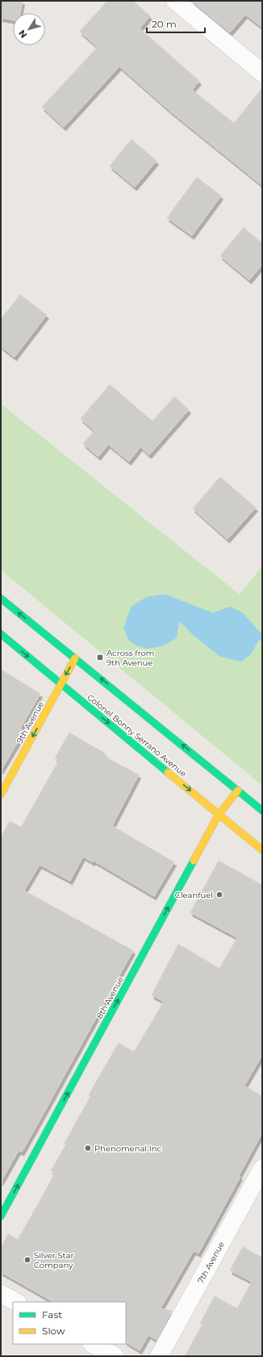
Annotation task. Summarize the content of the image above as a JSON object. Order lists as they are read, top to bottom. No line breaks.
{"streets":{"main road":["9th Avenue","Colonel Bonny Serrano Avenue","8th Avenue"],"street":["7th Avenue"]},"crossings":[["9th Avenue","Colonel Bonny Serrano Avenue"],["Colonel Bonny Serrano Avenue","8th Avenue"]],"one_way":["9th Avenue","8th Avenue"],"places":{"transit":["Across from 9th Avenue"],"other":["Cleanfuel","Phenomenal Inc","Silver Star Company"]},"legend":["Fast","Slow"],"scale_bar":"20 m","north":"bottom left"}
